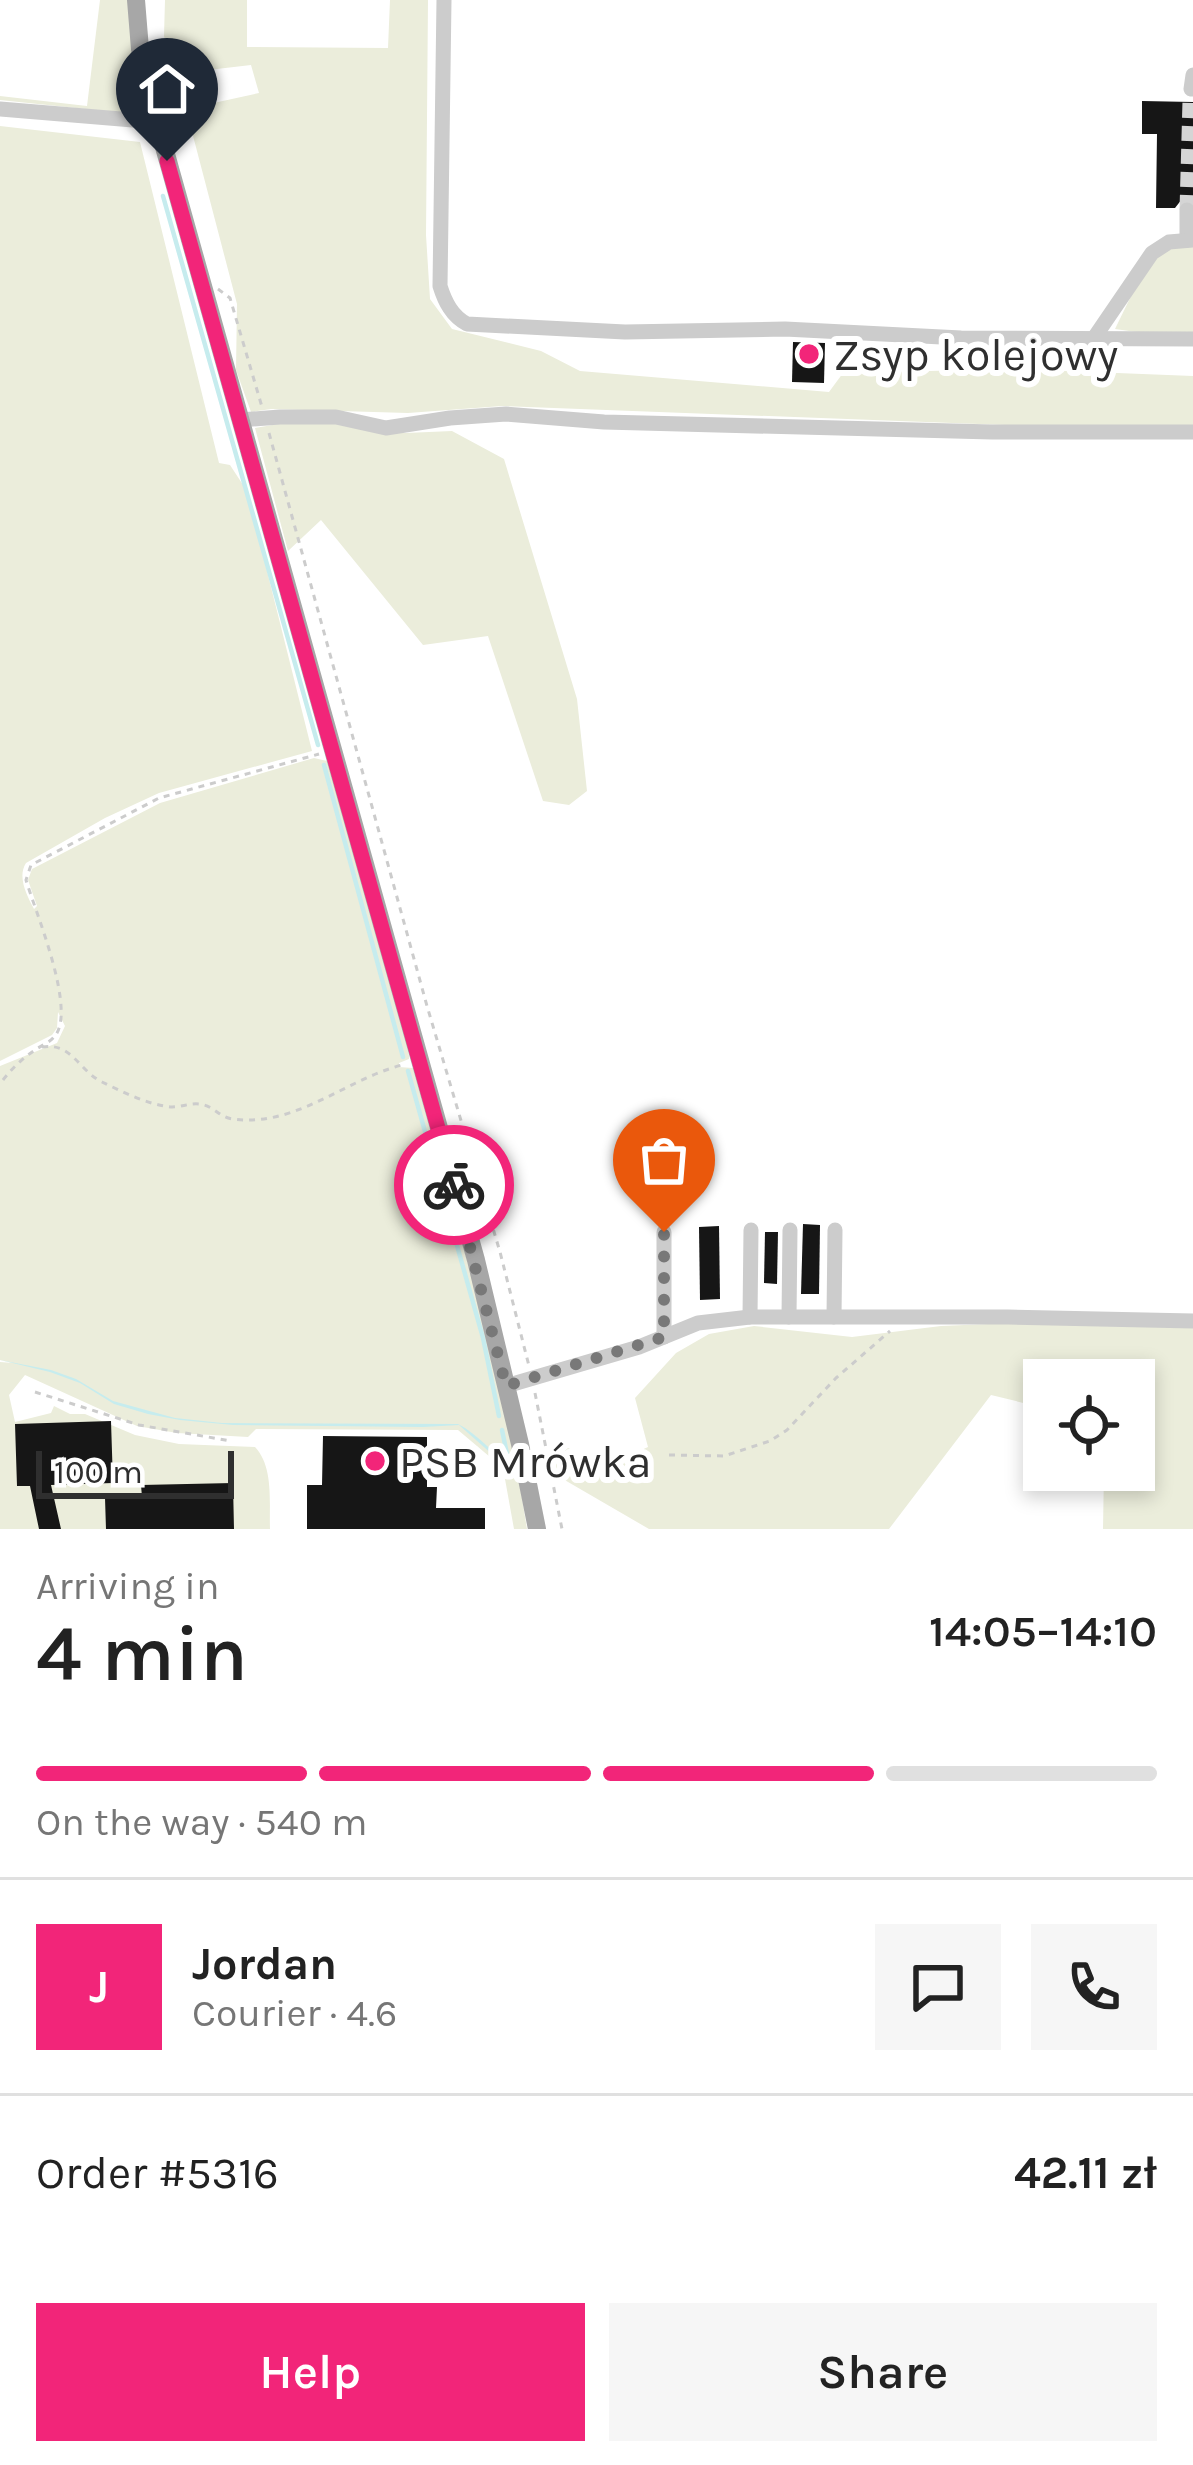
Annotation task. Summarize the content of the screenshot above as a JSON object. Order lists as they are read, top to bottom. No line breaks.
{"places":["Zsyp kolejowy","PSB Mrówka"],"scale_bar":"100 m","page":{"scale":"100 m","heading":["4 min","Arriving in","14:05–14:10"],"panel":["Jordan","Courier · 4.6","Order #5316","42.11 zł"],"bar":"On the way · 540 m","round":"J","buttons":["Help","Share"]}}
